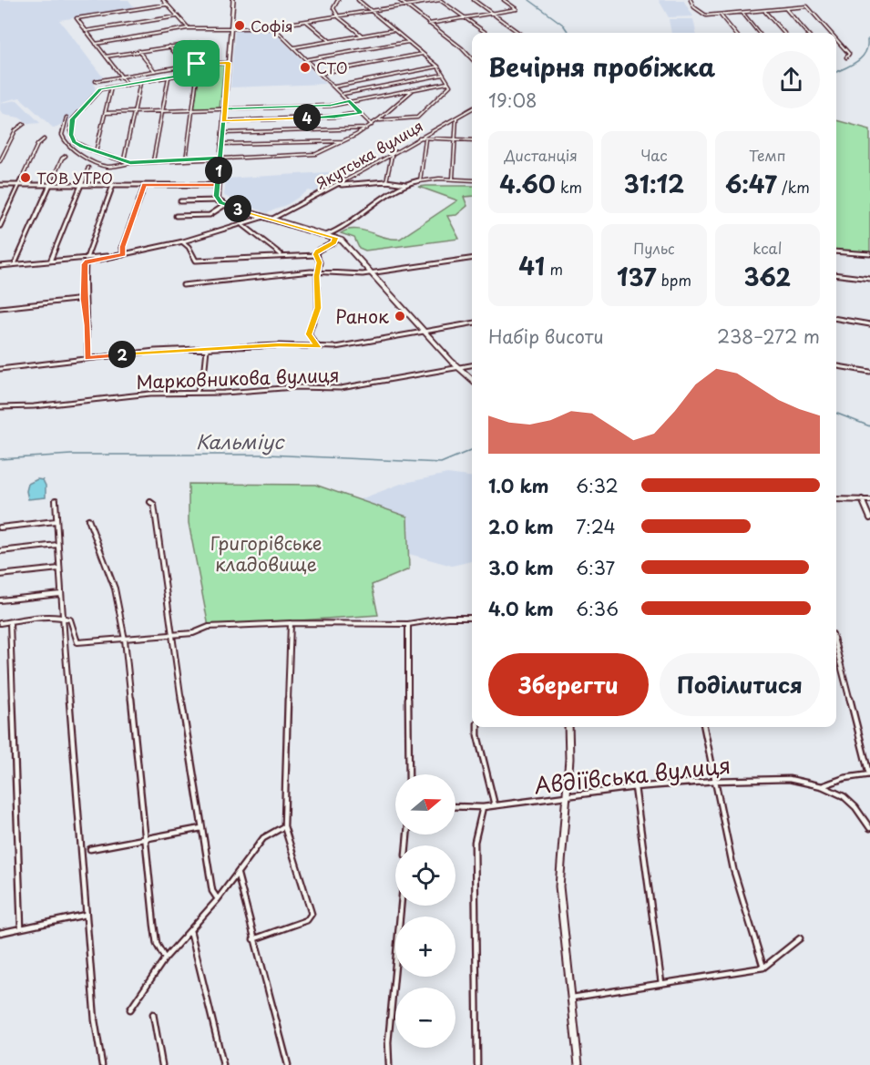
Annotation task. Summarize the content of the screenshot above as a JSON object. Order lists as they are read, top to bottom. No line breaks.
{"streets":{"street":["Якутська вулиця","Марковникова вулиця","Авдіївська вулиця"]},"water":["Кальміус"],"parks":["Григорівське кладовище"],"places":["Софія","СТО","ТОВ УТРО","Ранок"],"north":"right","page":{"heading":["Вечірня пробіжка","19:08"],"pins":["4","1","3","2"],"stats":[["Дистанція","4.60 km"],["Час","31:12"],["Темп","6:47 /km"],["41 m"],["Пульс","137 bpm"],["kcal","362"]],"chart":["Набір висоти","238–272 m"],"list":[{"name":"1.0 km","note":"6:32"},{"name":"2.0 km","note":"7:24"},{"name":"3.0 km","note":"6:37"},{"name":"4.0 km","note":"6:36"}],"buttons":["Зберегти","Поділитися"],"map_buttons":["+","−"]}}
